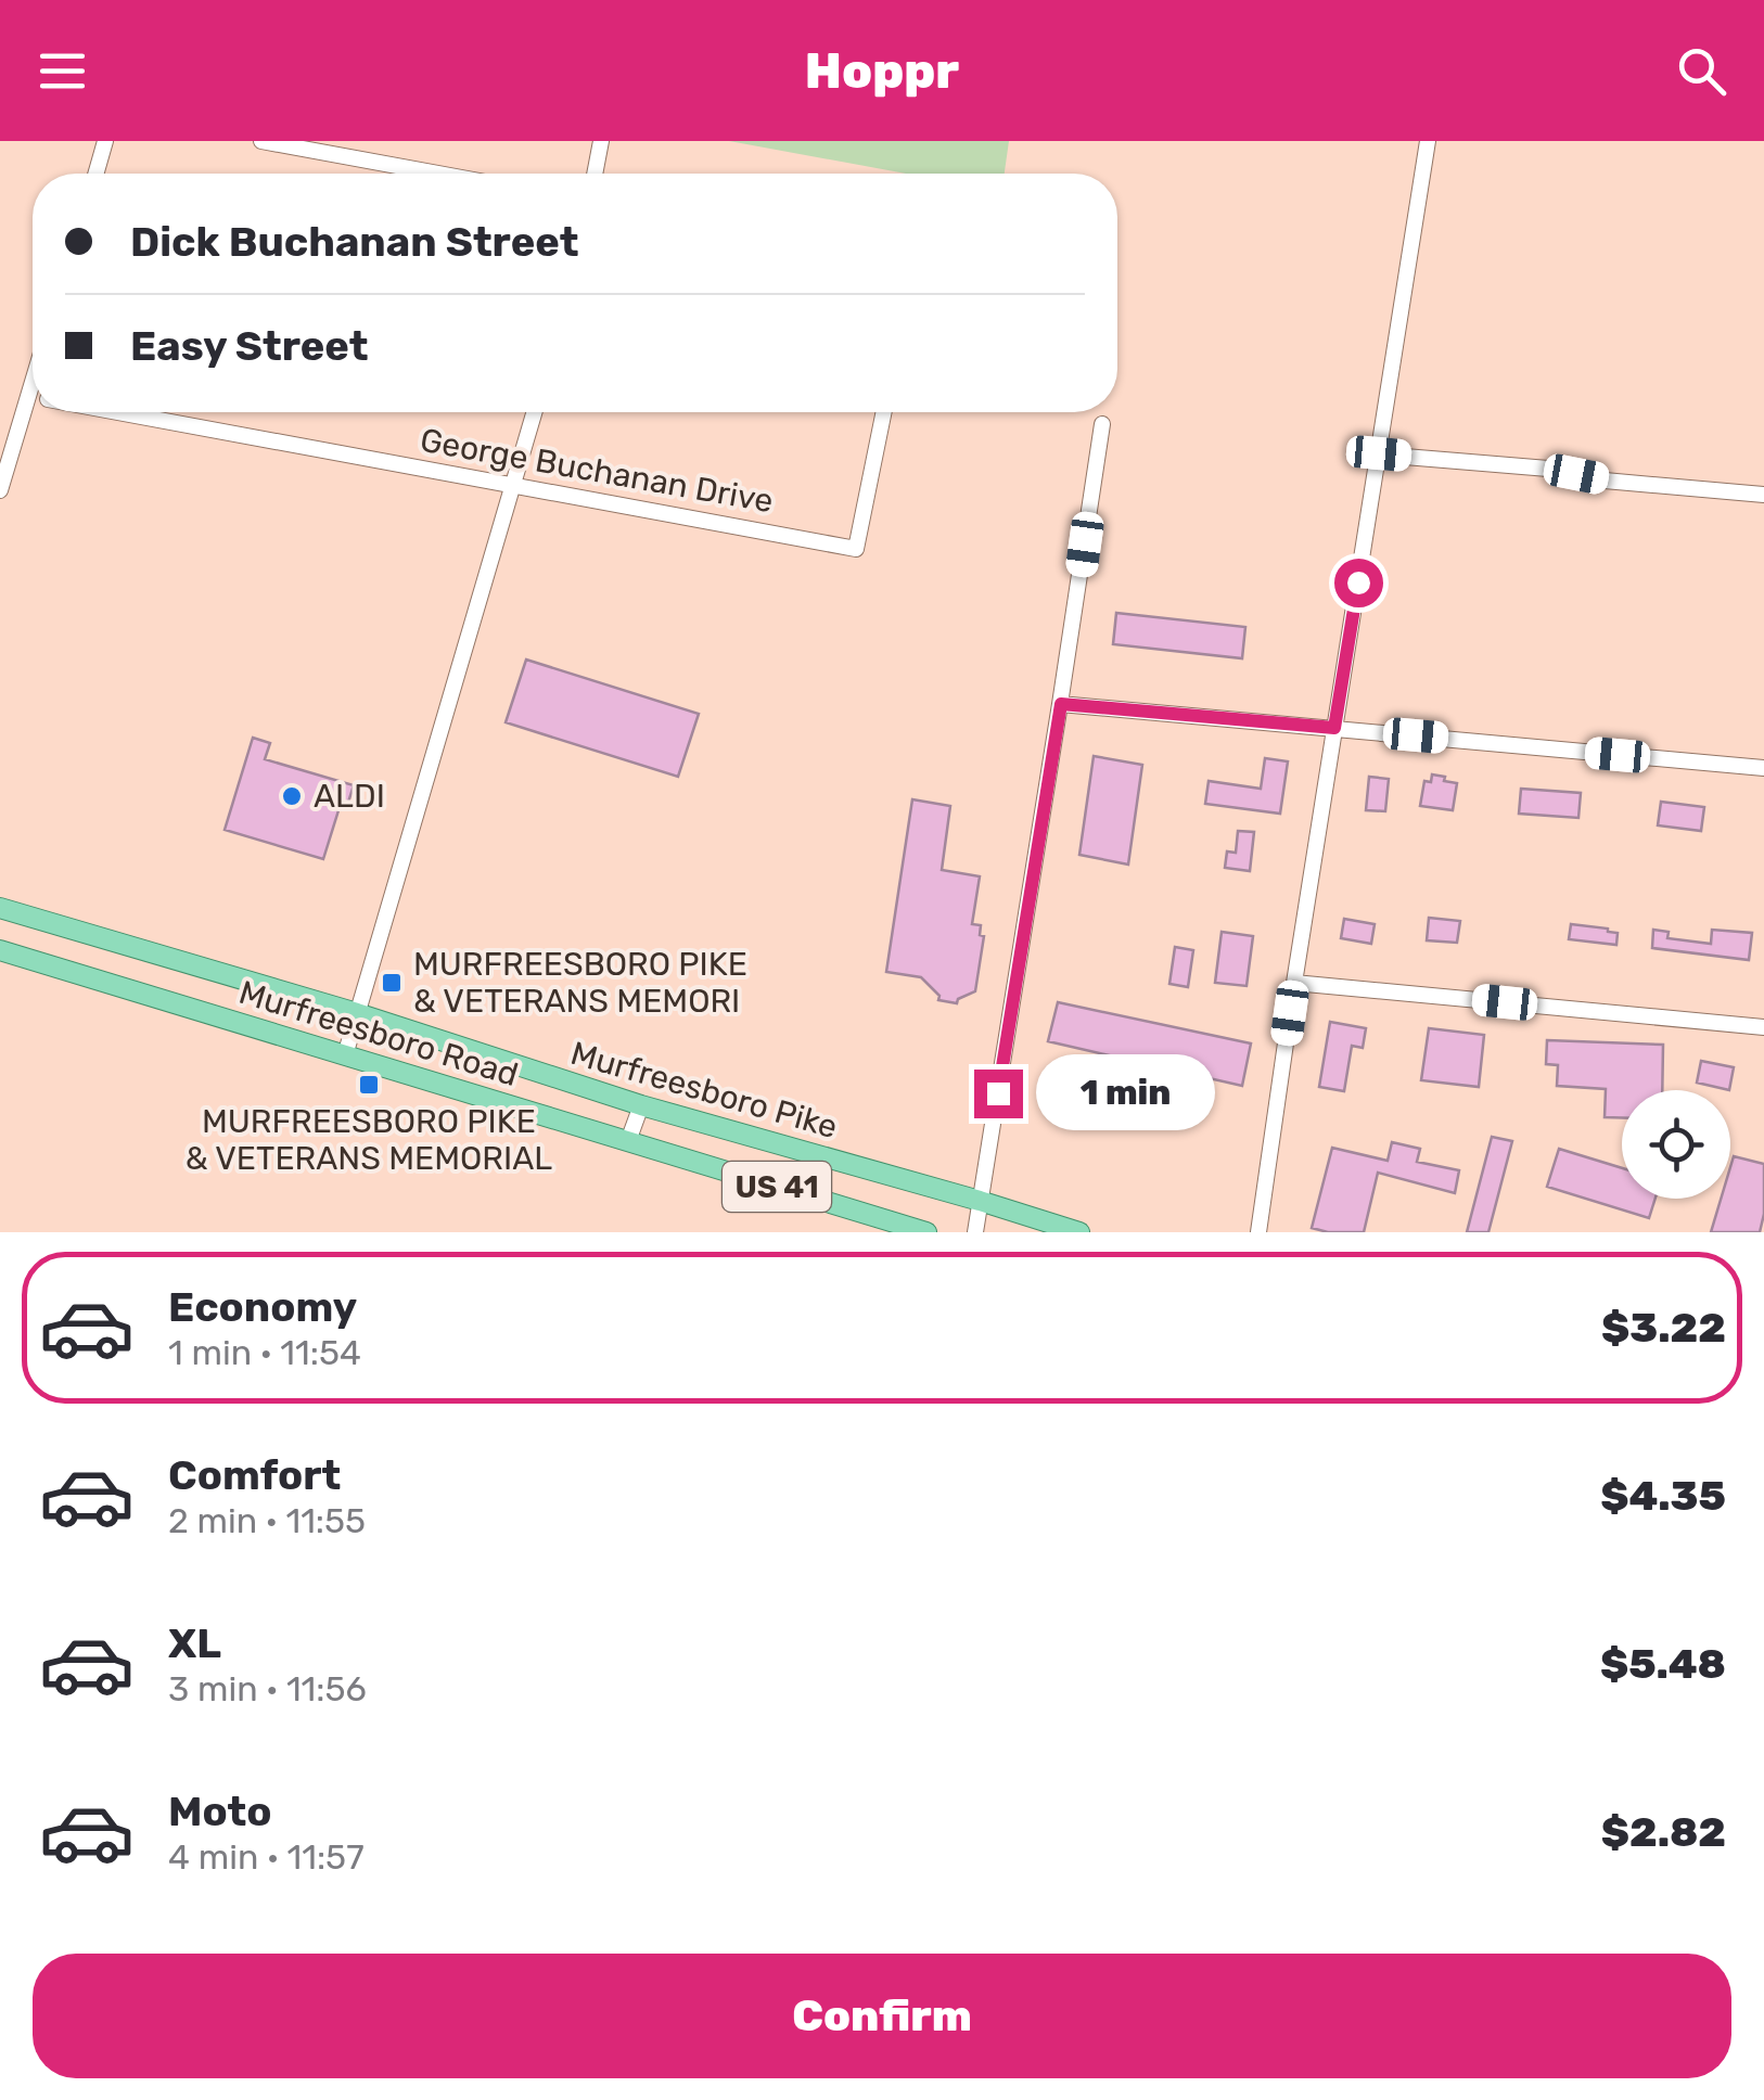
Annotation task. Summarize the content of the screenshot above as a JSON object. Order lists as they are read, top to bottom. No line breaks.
{"streets":{"main road":["Murfreesboro Road","Murfreesboro Pike","US 41"],"street":["George Buchanan Drive"]},"places":{"other":["ALDI"],"transit":["MURFREESBORO PIKE & VETERANS MEMORI","MURFREESBORO PIKE & VETERANS MEMORIAL"]},"page":{"header":"Hoppr","banner":["Dick Buchanan Street","Easy Street"],"bubble":"1 min","list":[{"name":"Economy","note":"1 min · 11:54","value":"$3.22"},{"name":"Comfort","note":"2 min · 11:55","value":"$4.35"},{"name":"XL","note":"3 min · 11:56","value":"$5.48"},{"name":"Moto","note":"4 min · 11:57","value":"$2.82"}],"buttons":"Confirm"}}
